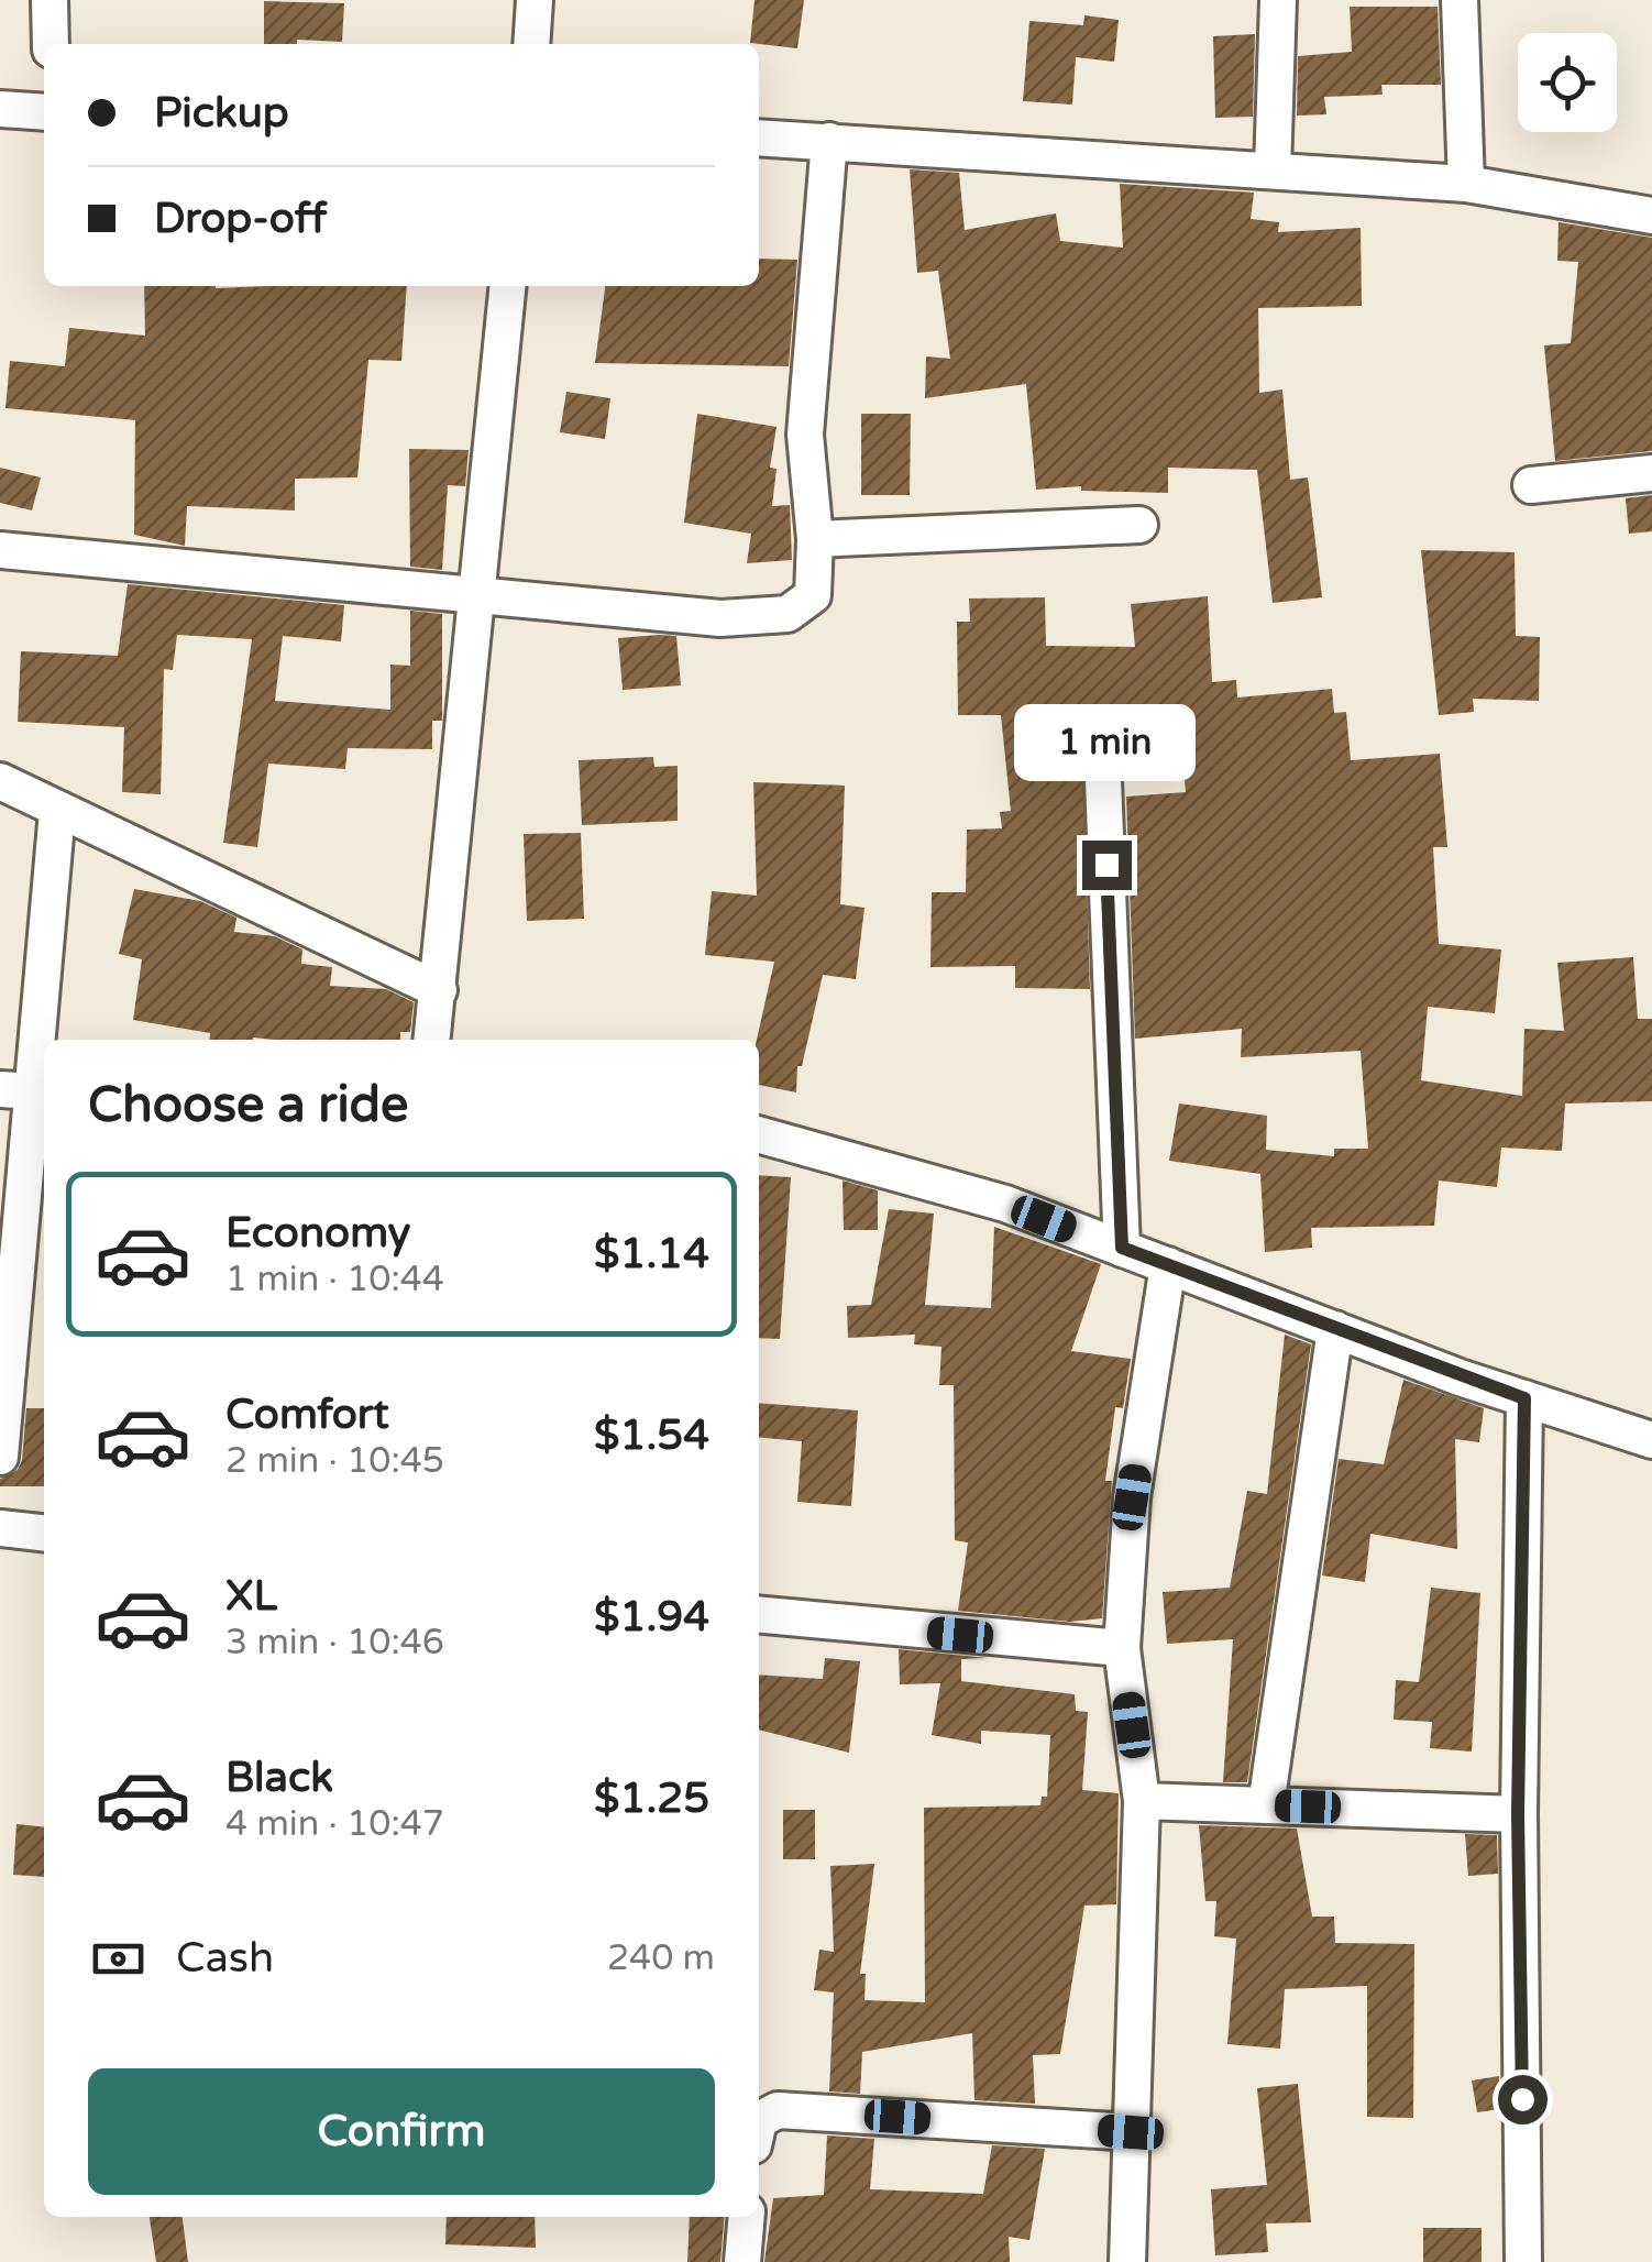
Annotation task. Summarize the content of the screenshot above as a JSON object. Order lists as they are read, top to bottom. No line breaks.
{"page":{"banner":["Pickup","Drop-off"],"bubble":"1 min","heading":"Choose a ride","list":[{"name":"Economy","note":"1 min · 10:44","value":"$1.14"},{"name":"Comfort","note":"2 min · 10:45","value":"$1.54"},{"name":"XL","note":"3 min · 10:46","value":"$1.94"},{"name":"Black","note":"4 min · 10:47","value":"$1.25"}],"pay":["Cash","240 m"],"buttons":"Confirm"}}
